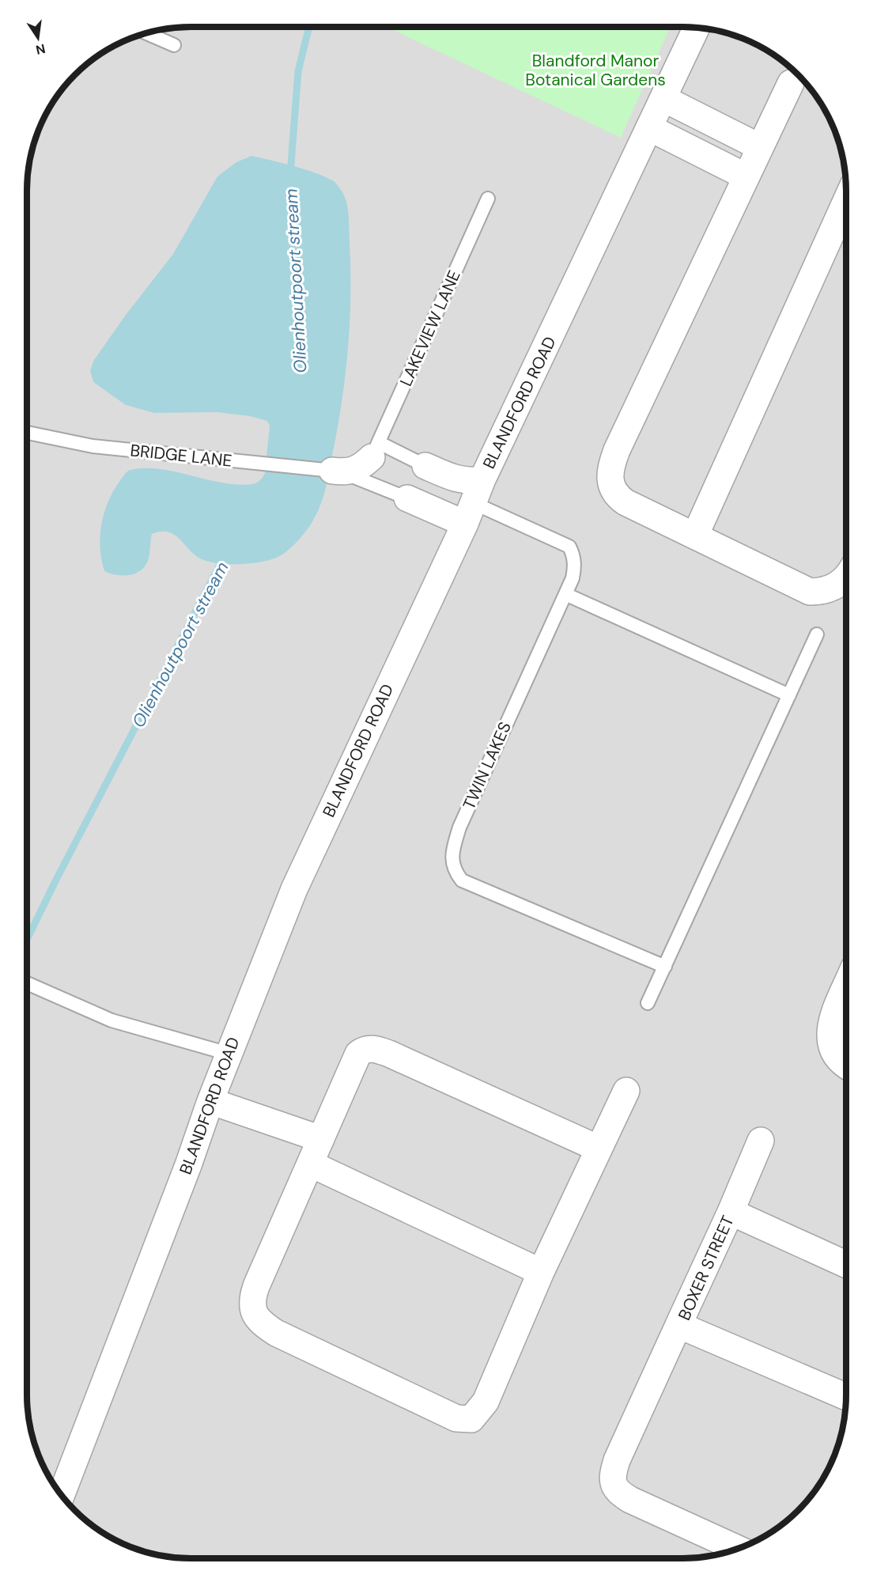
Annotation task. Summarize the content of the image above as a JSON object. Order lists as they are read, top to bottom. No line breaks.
{"streets":{"street":["BLANDFORD ROAD","BRIDGE LANE","BOXER STREET"],"lane":["LAKEVIEW LANE","TWIN LAKES"]},"crossings":[["LAKEVIEW LANE","BRIDGE LANE"],["BLANDFORD ROAD","BRIDGE LANE"],["BLANDFORD ROAD","TWIN LAKES"],["BRIDGE LANE","TWIN LAKES"]],"water":["Olienhoutpoort stream"],"parks":["Blandford Manor Botanical Gardens"],"north":"bottom"}
